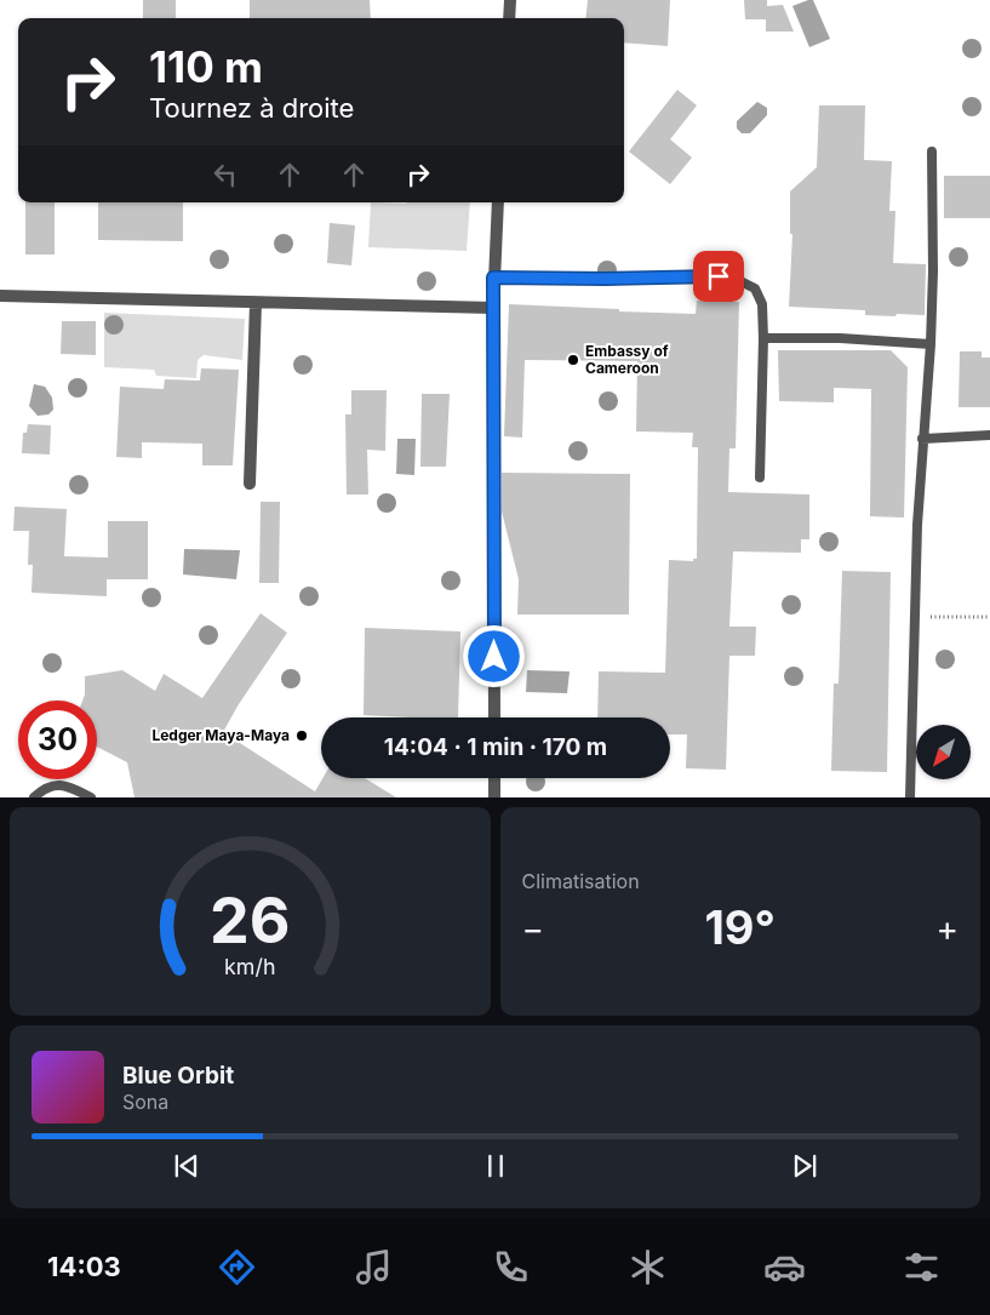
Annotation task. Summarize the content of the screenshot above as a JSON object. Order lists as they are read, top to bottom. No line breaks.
{"places":["Embassy of Cameroon","Ledger Maya-Maya"],"north":"bottom left","page":{"turn":["110 m","Tournez à droite"],"limit":"30","trip":"14:04 · 1 min · 170 m","tile":"Climatisation","heat":["−","19°","+"],"song":["Blue Orbit","Sona"],"tabs":"14:03","gauge":["26","km/h"]}}
